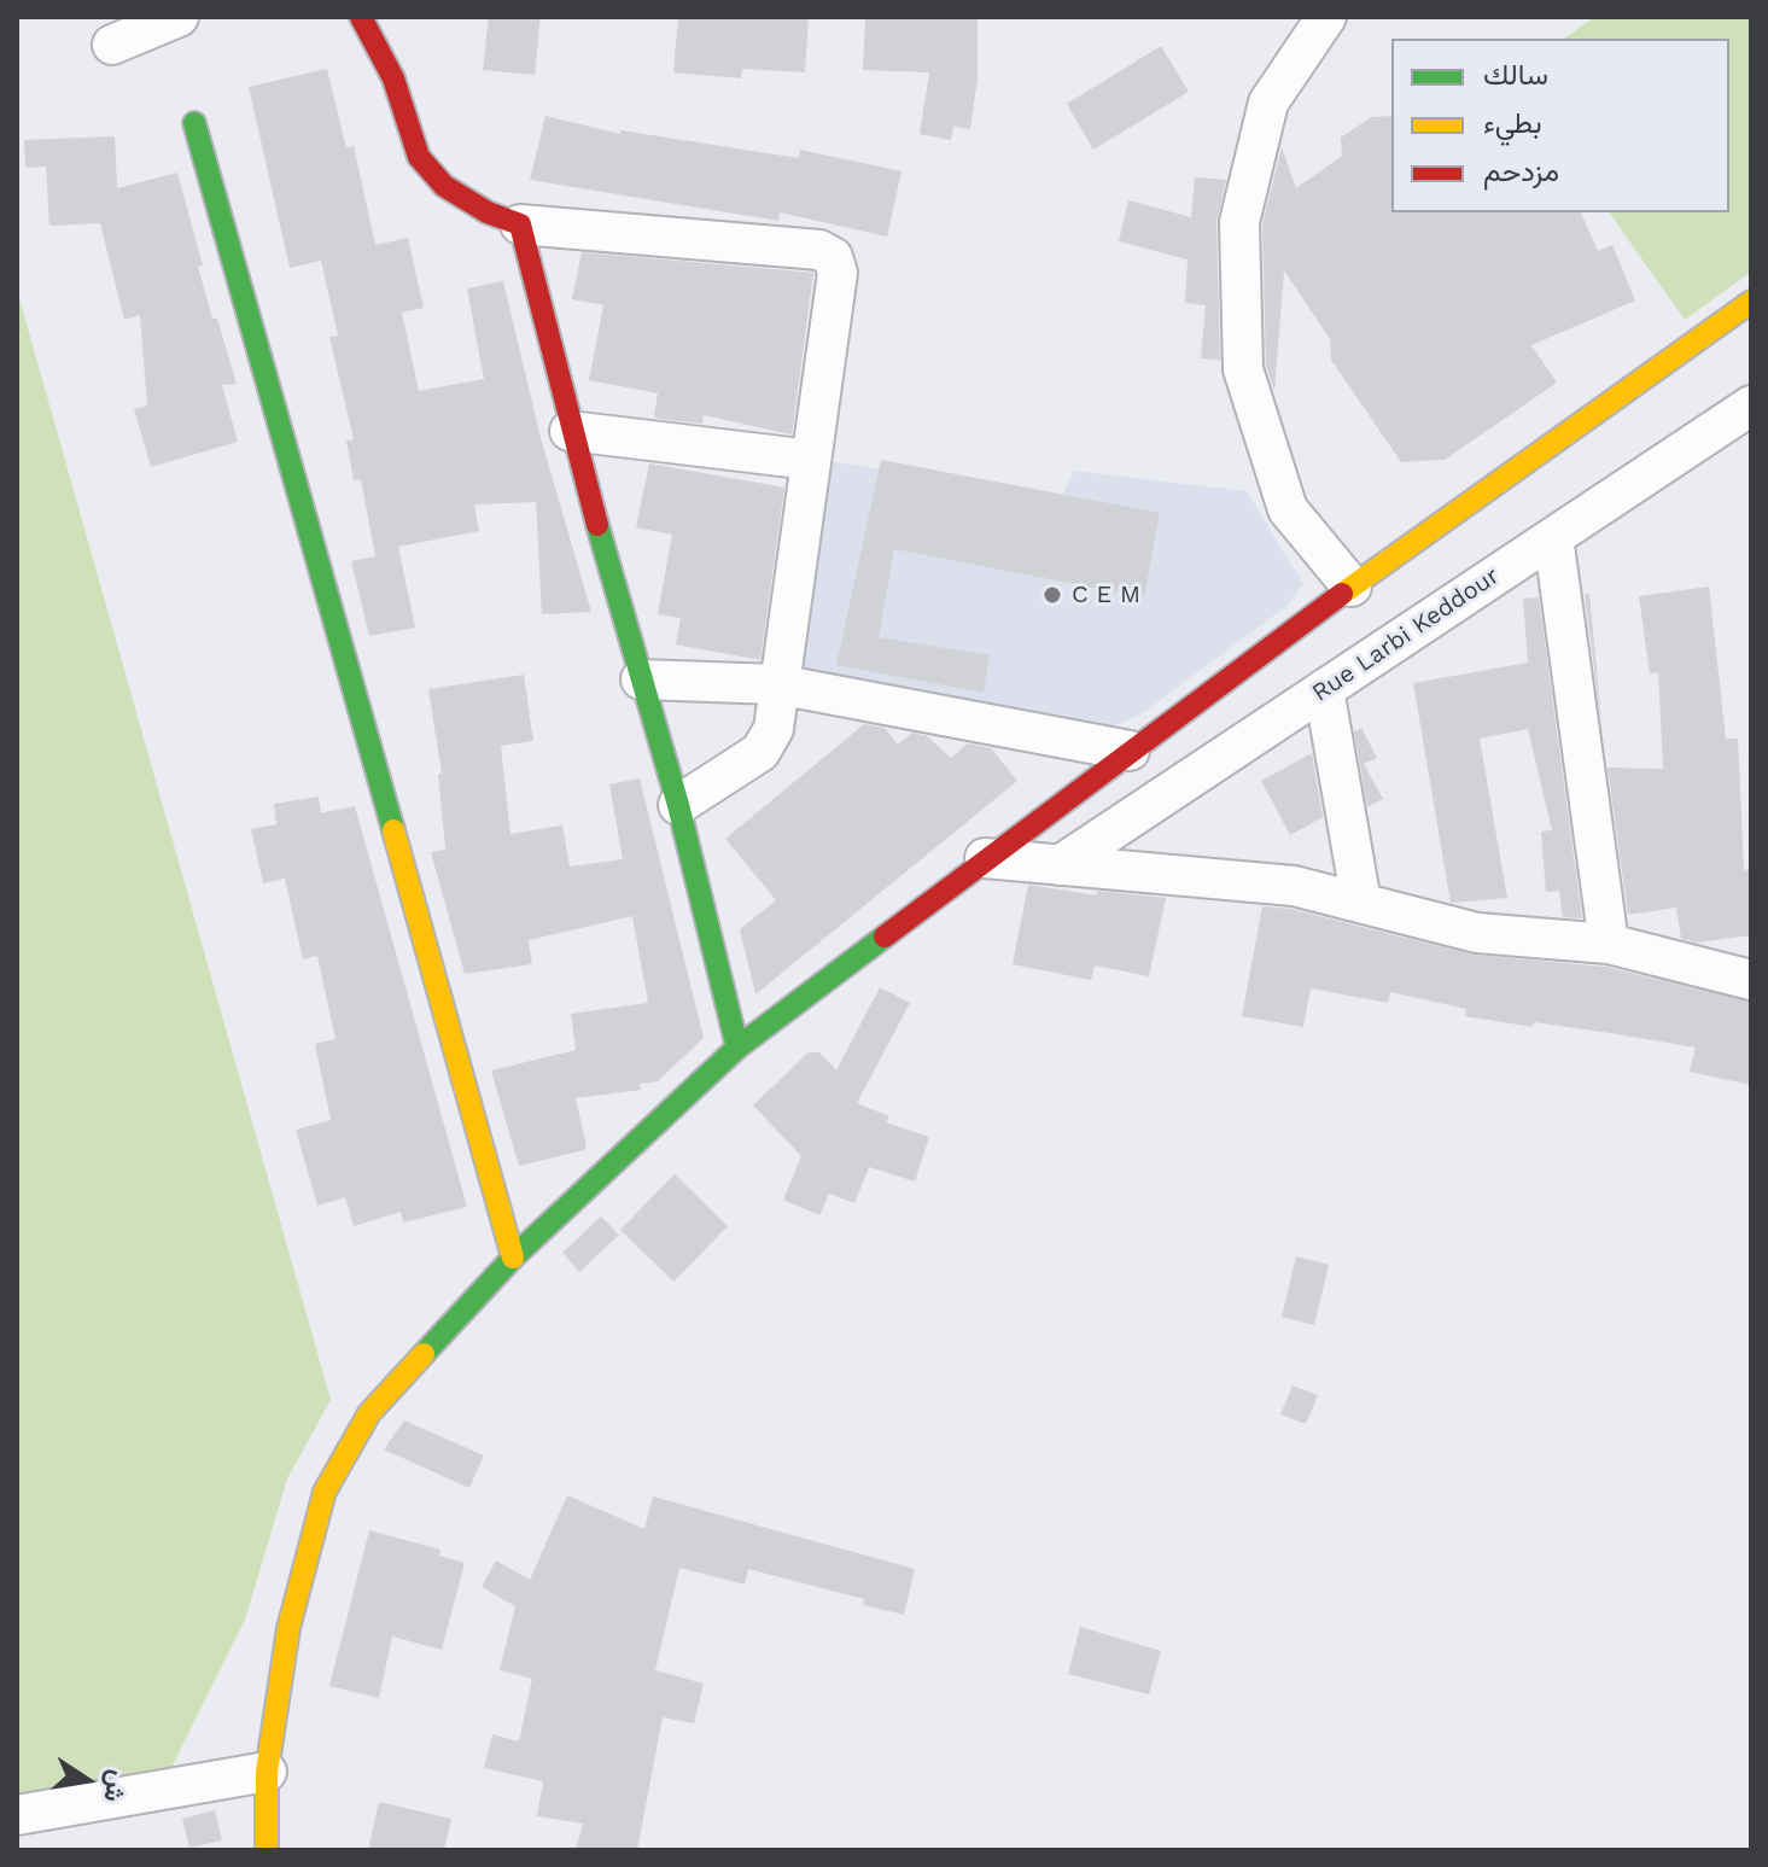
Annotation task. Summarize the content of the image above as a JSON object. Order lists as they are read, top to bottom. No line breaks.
{"streets":{"street":["Rue Larbi Keddour"]},"places":["C E M"],"legend":["سالك","بطيء","مزدحم"],"north":"right"}
